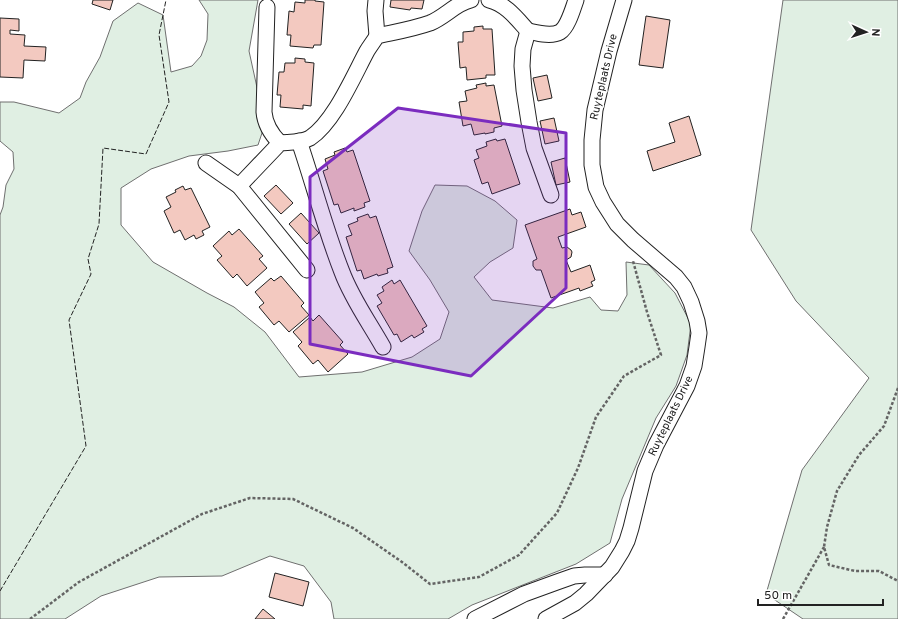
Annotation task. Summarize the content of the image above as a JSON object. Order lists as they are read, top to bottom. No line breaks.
{"streets":{"street":["Ruyteplaats Drive"]},"scale_bar":"50 m","north":"right"}
